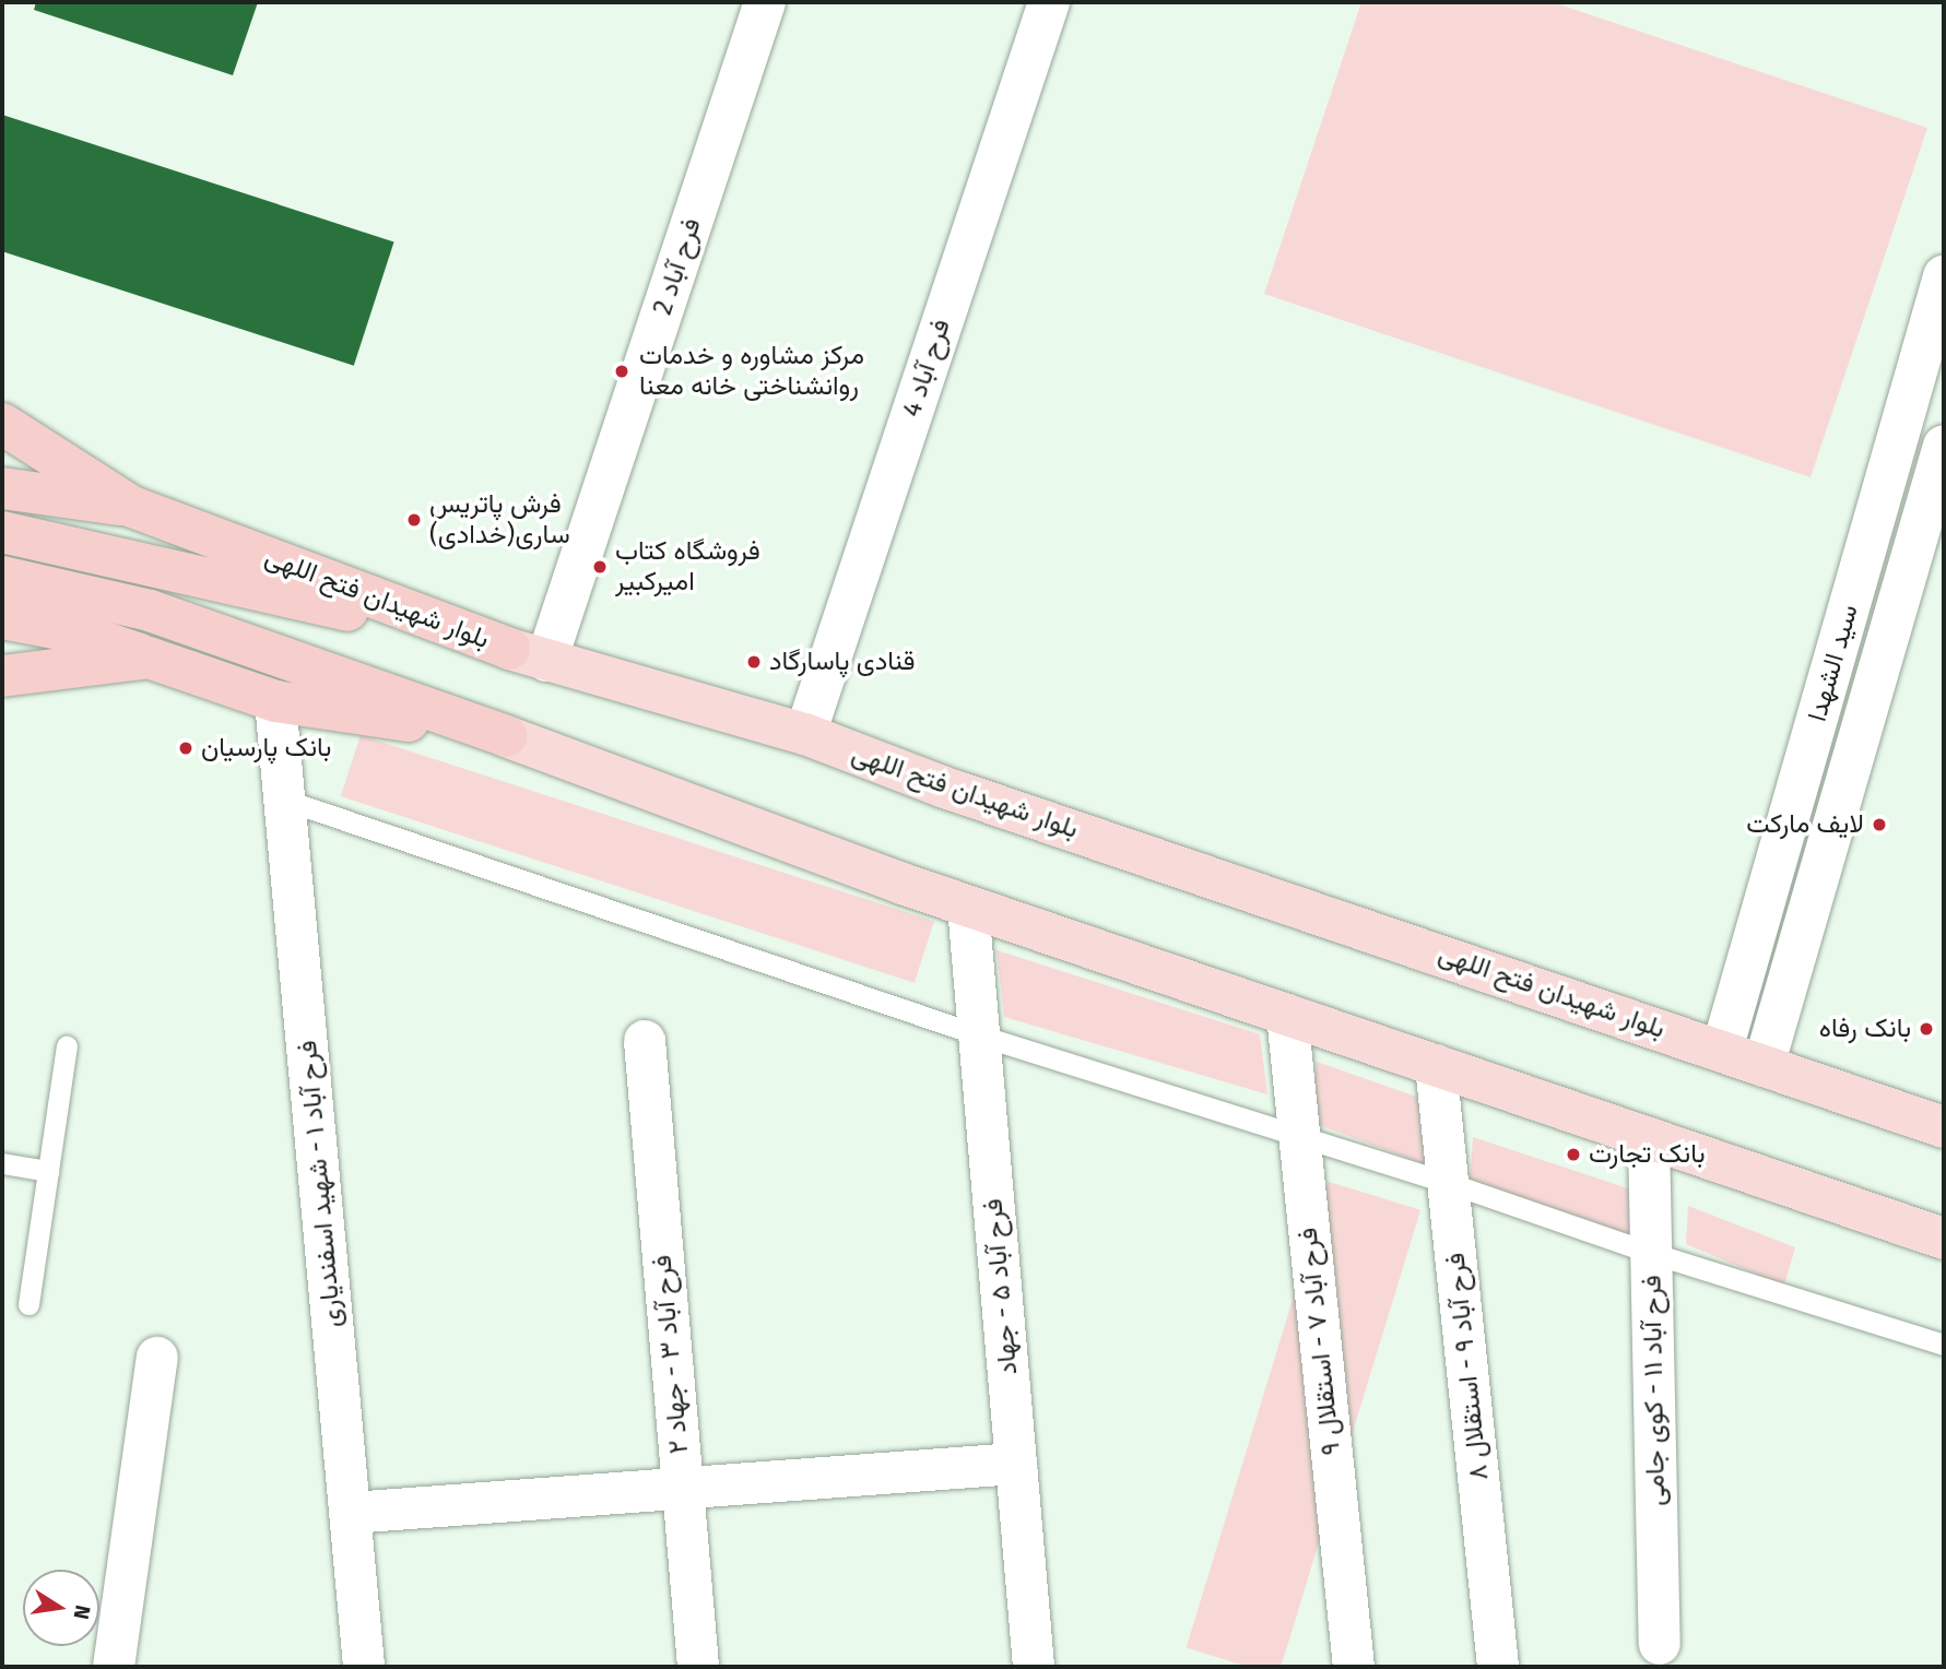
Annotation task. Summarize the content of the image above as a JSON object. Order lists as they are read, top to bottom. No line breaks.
{"streets":{"highway":["بلوار شهیدان فتح اللهی"],"street":["فرح آباد 2","فرح آباد 4","سید الشهدا","فرح آباد ۱ - شهید اسفندیاری","فرح آباد ۵ - جهاد","فرح آباد ۷ - استقلال ۹","فرح آباد ۳ - جهاد ۲","فرح آباد ۹ - استقلال ۸","فرح آباد ۱۱ - کوی جامی"]},"crossings":[["فرح آباد 2","بلوار شهیدان فتح اللهی"],["فرح آباد 4","بلوار شهیدان فتح اللهی"],["بلوار شهیدان فتح اللهی","سید الشهدا"]],"places":["مرکز مشاوره و خدمات روانشناختی خانه معنا","فرش پاتریس (خدادی)ساری","فروشگاه کتاب امیرکبیر","قنادی پاسارگاد","بانک پارسیان","لایف مارکت","بانک رفاه","بانک تجارت"],"north":"right"}
